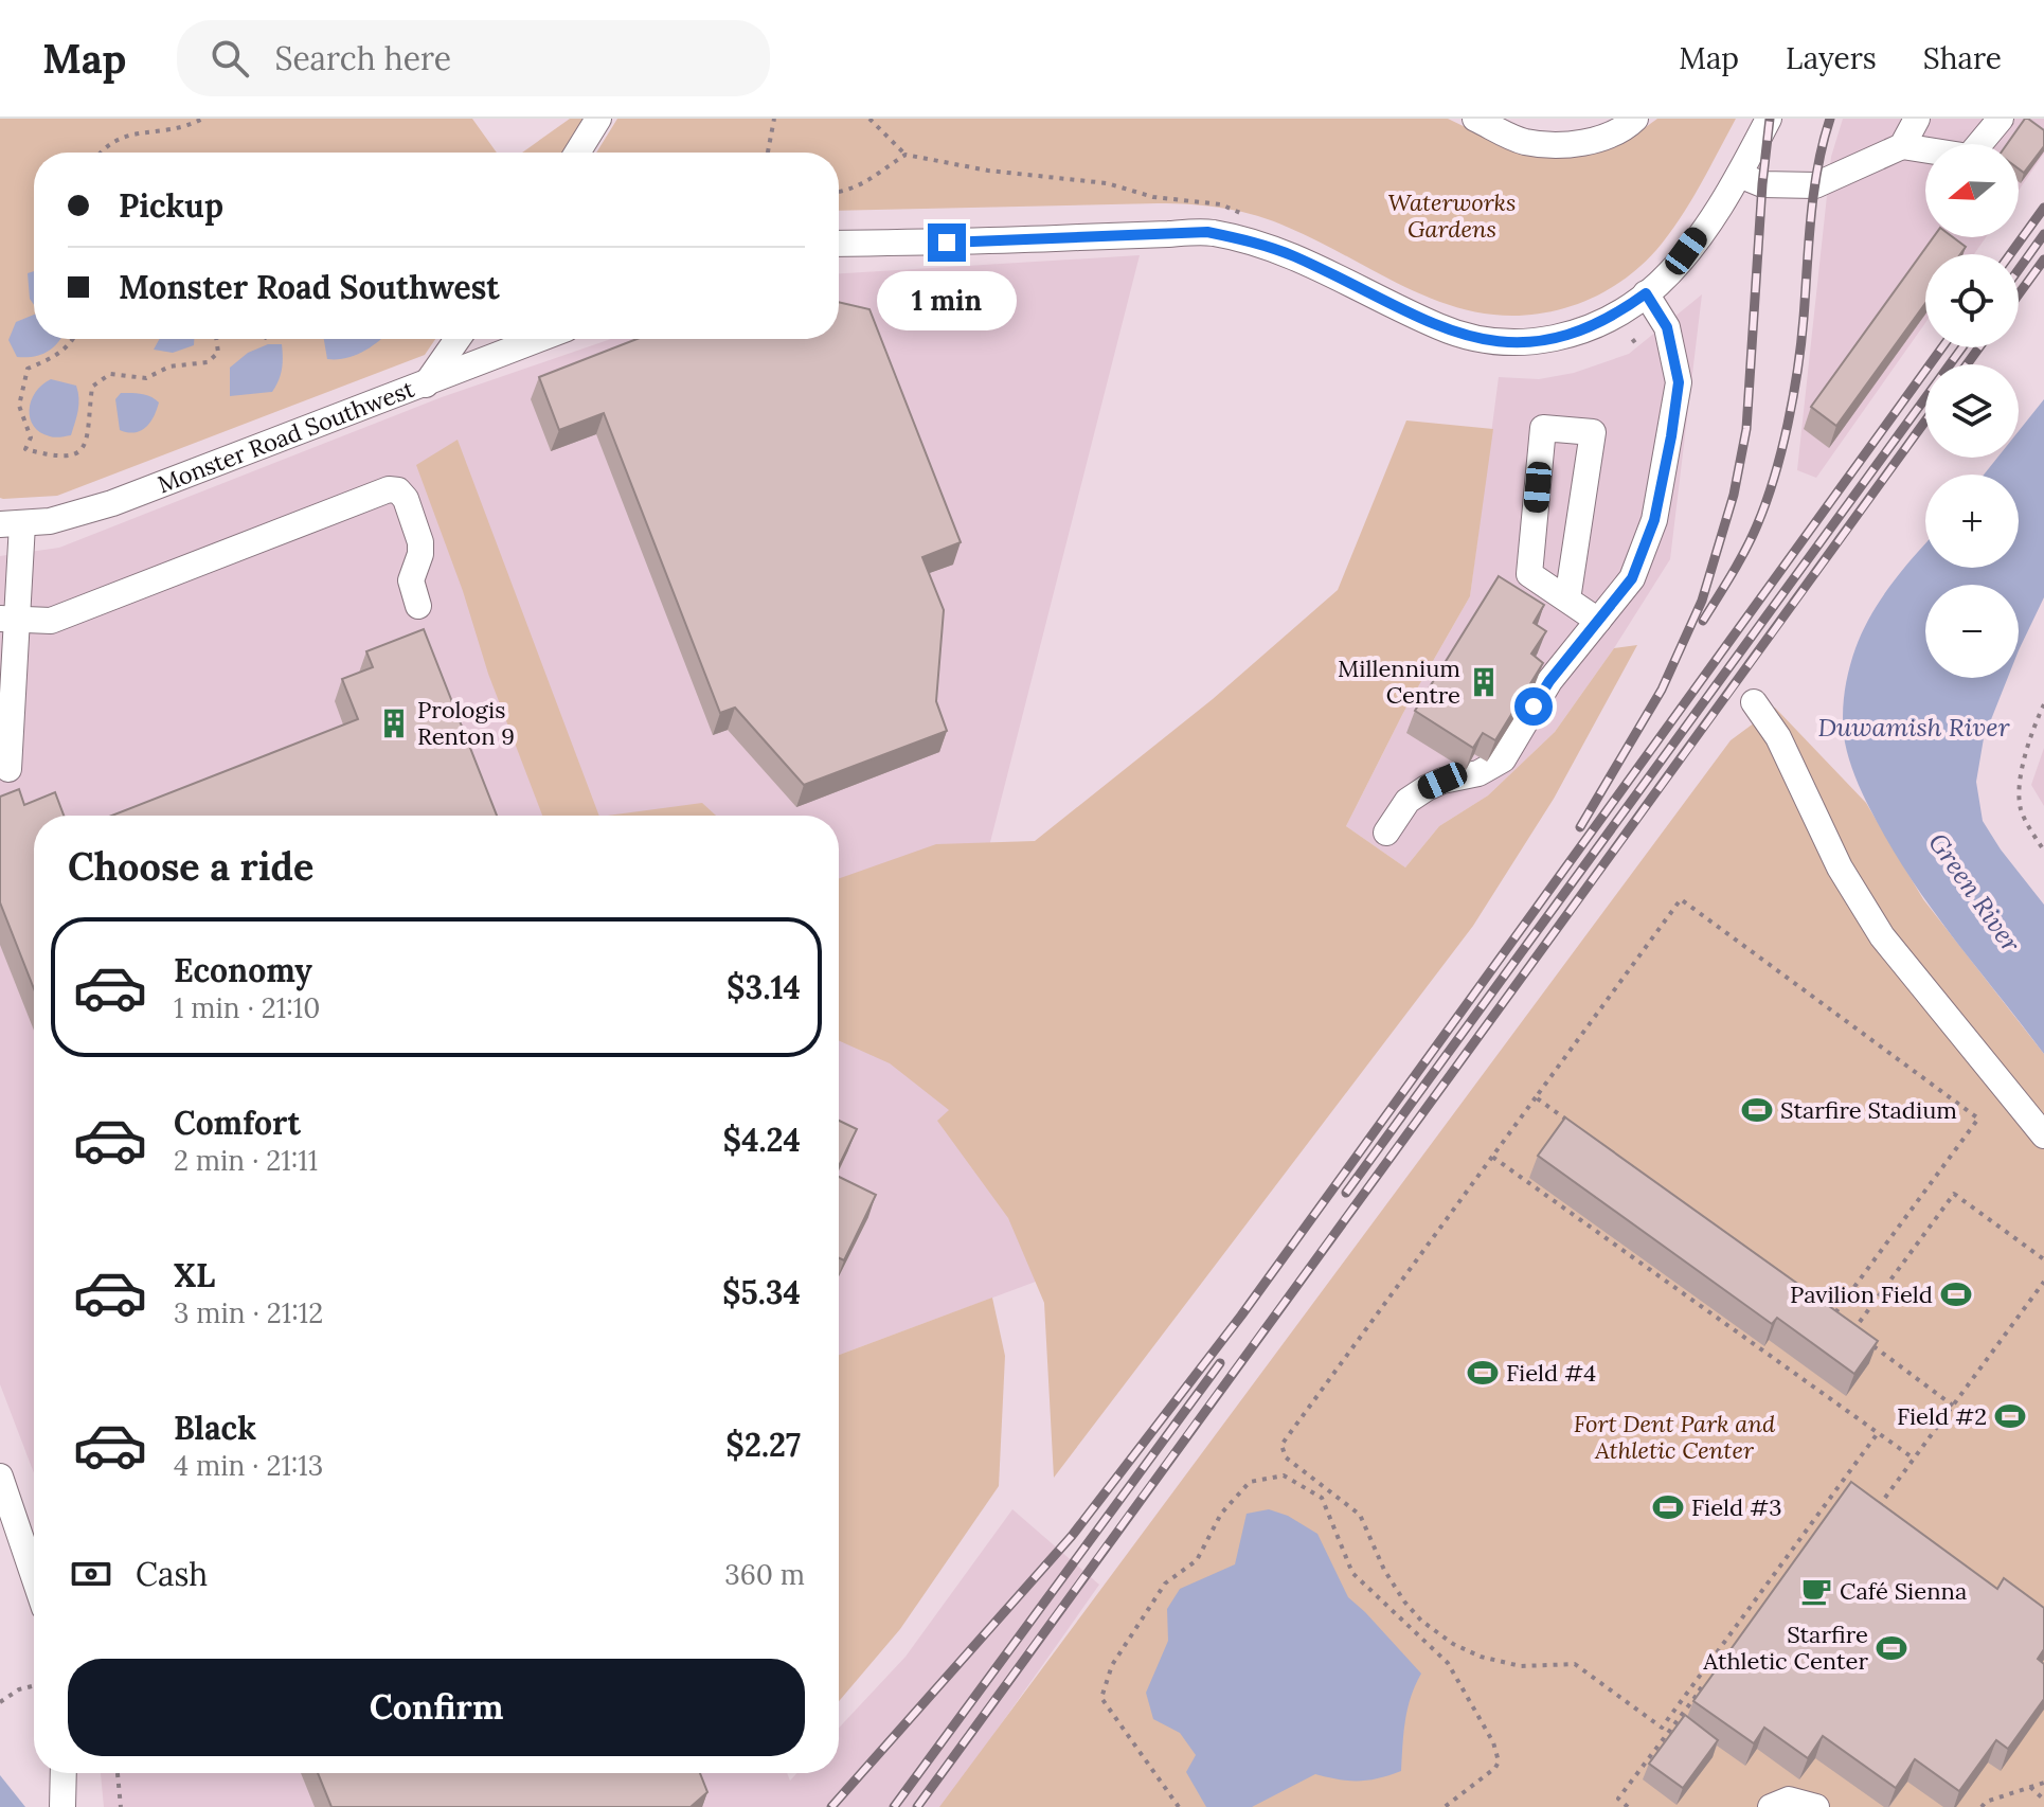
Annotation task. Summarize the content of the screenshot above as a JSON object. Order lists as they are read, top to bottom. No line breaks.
{"streets":{"street":["Monster Road Southwest"]},"water":["Duwamish River","Green River"],"parks":["Waterworks Gardens","Fort Dent Park and Athletic Center"],"places":{"building":["Millennium Centre","Prologis Renton 9"],"sports":["Starfire Stadium","Pavilion Field","Field #4","Field #2","Field #3","Starfire Athletic Center"],"cafe":["Café Sienna"]},"north":"left","page":{"header":"Map","search":"Search here","nav":["Map","Layers","Share"],"map_buttons":["+","−"],"banner":["Pickup","Monster Road Southwest"],"bubble":"1 min","heading":"Choose a ride","list":[{"name":"Economy","note":"1 min · 21:10","value":"$3.14"},{"name":"Comfort","note":"2 min · 21:11","value":"$4.24"},{"name":"XL","note":"3 min · 21:12","value":"$5.34"},{"name":"Black","note":"4 min · 21:13","value":"$2.27"}],"pay":["Cash","360 m"],"buttons":"Confirm"}}
